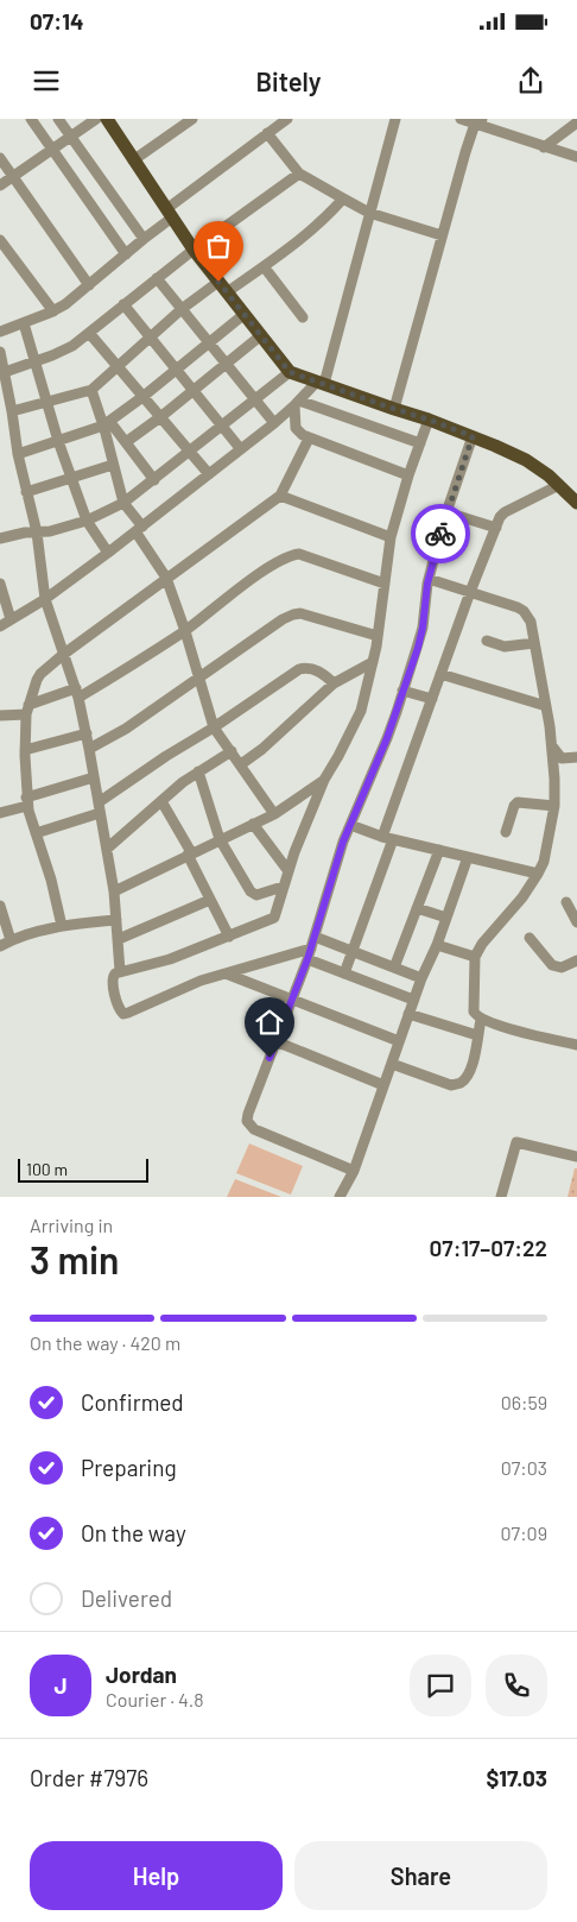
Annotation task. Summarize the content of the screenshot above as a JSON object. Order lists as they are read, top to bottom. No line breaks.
{"scale_bar":"100 m","page":{"status":"07:14","header":"Bitely","scale":"100 m","heading":["3 min","Arriving in","07:17–07:22"],"panel":["Jordan","Courier · 4.8","Order #7976","$17.03"],"bar":"On the way · 420 m","list":[["Confirmed","06:59"],["Preparing","07:03"],["On the way","07:09"],"Delivered"],"round":"J","buttons":["Help","Share"]}}
